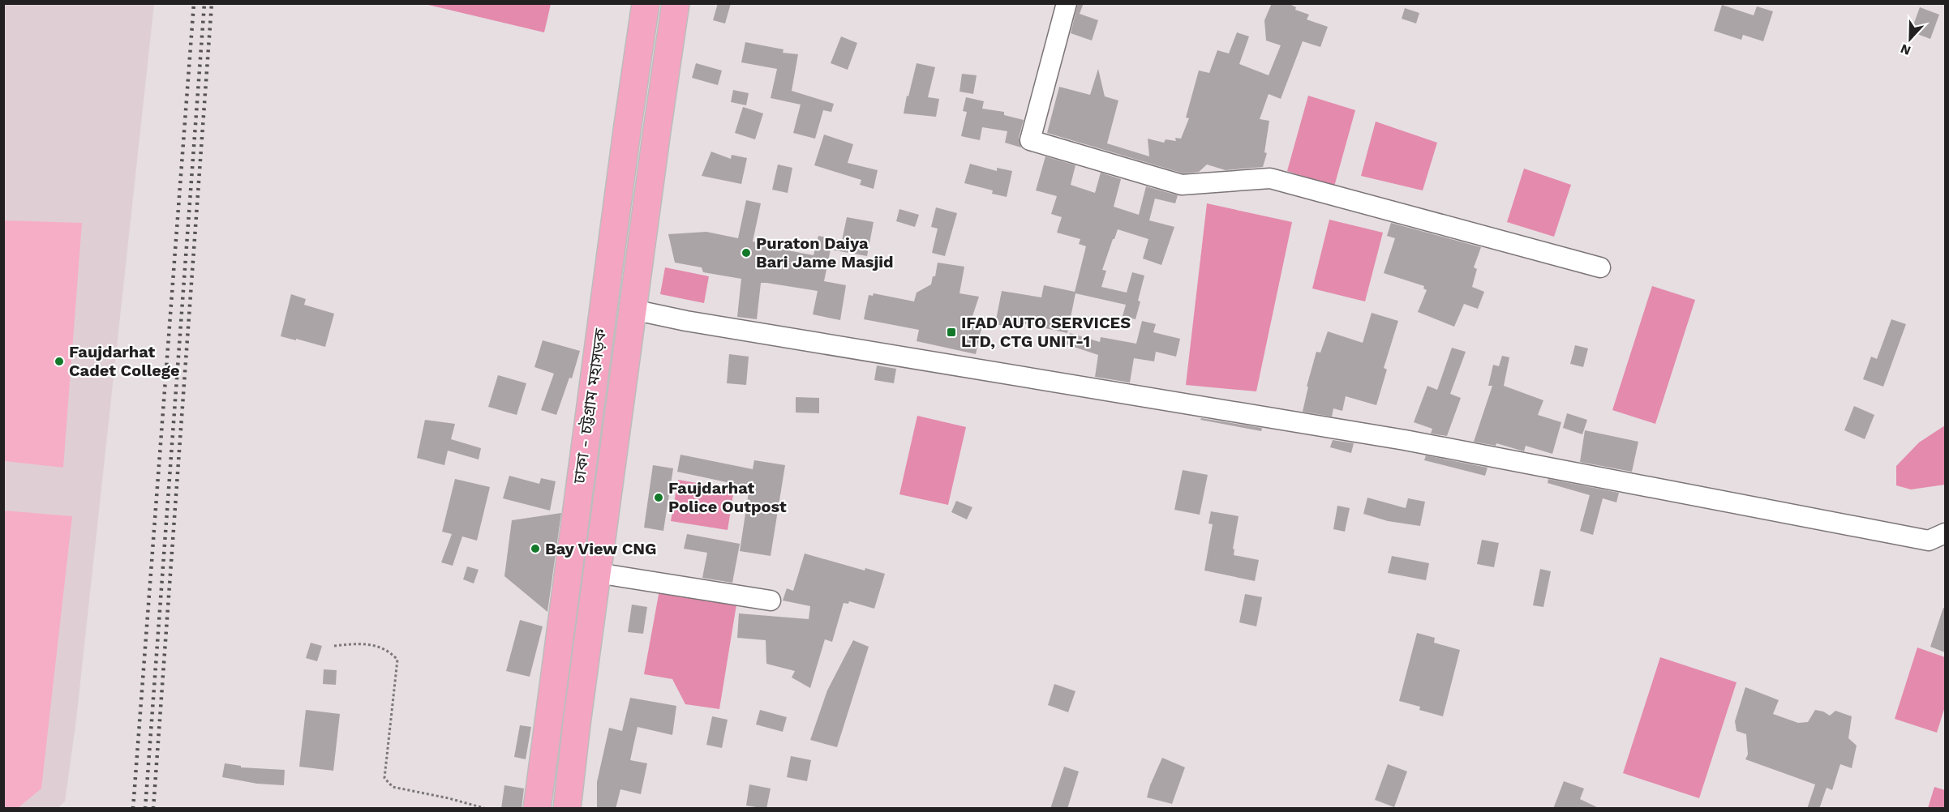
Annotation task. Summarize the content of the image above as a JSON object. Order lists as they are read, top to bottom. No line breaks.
{"streets":{"highway":["ঢাকা - চট্টগ্রাম মহাসড়ক"]},"places":{"other":["Puraton Daiya Bari Jame Masjid","Faujdarhat Cadet College","Faujdarhat Police Outpost","Bay View CNG"],"transit":["IFAD AUTO SERVICES LTD, CTG UNIT-1"]},"north":"bottom"}
